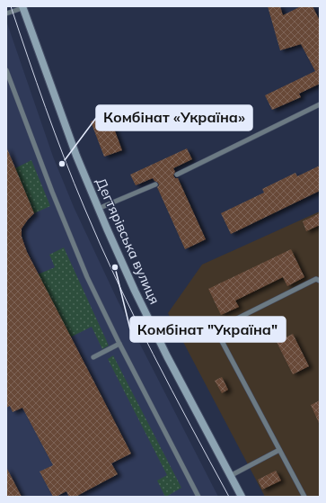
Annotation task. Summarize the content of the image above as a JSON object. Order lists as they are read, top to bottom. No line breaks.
{"streets":{"main road":["Дегтярівська вулиця"]},"places":["Комбінат «Україна»","Комбінат \"Україна\""]}
